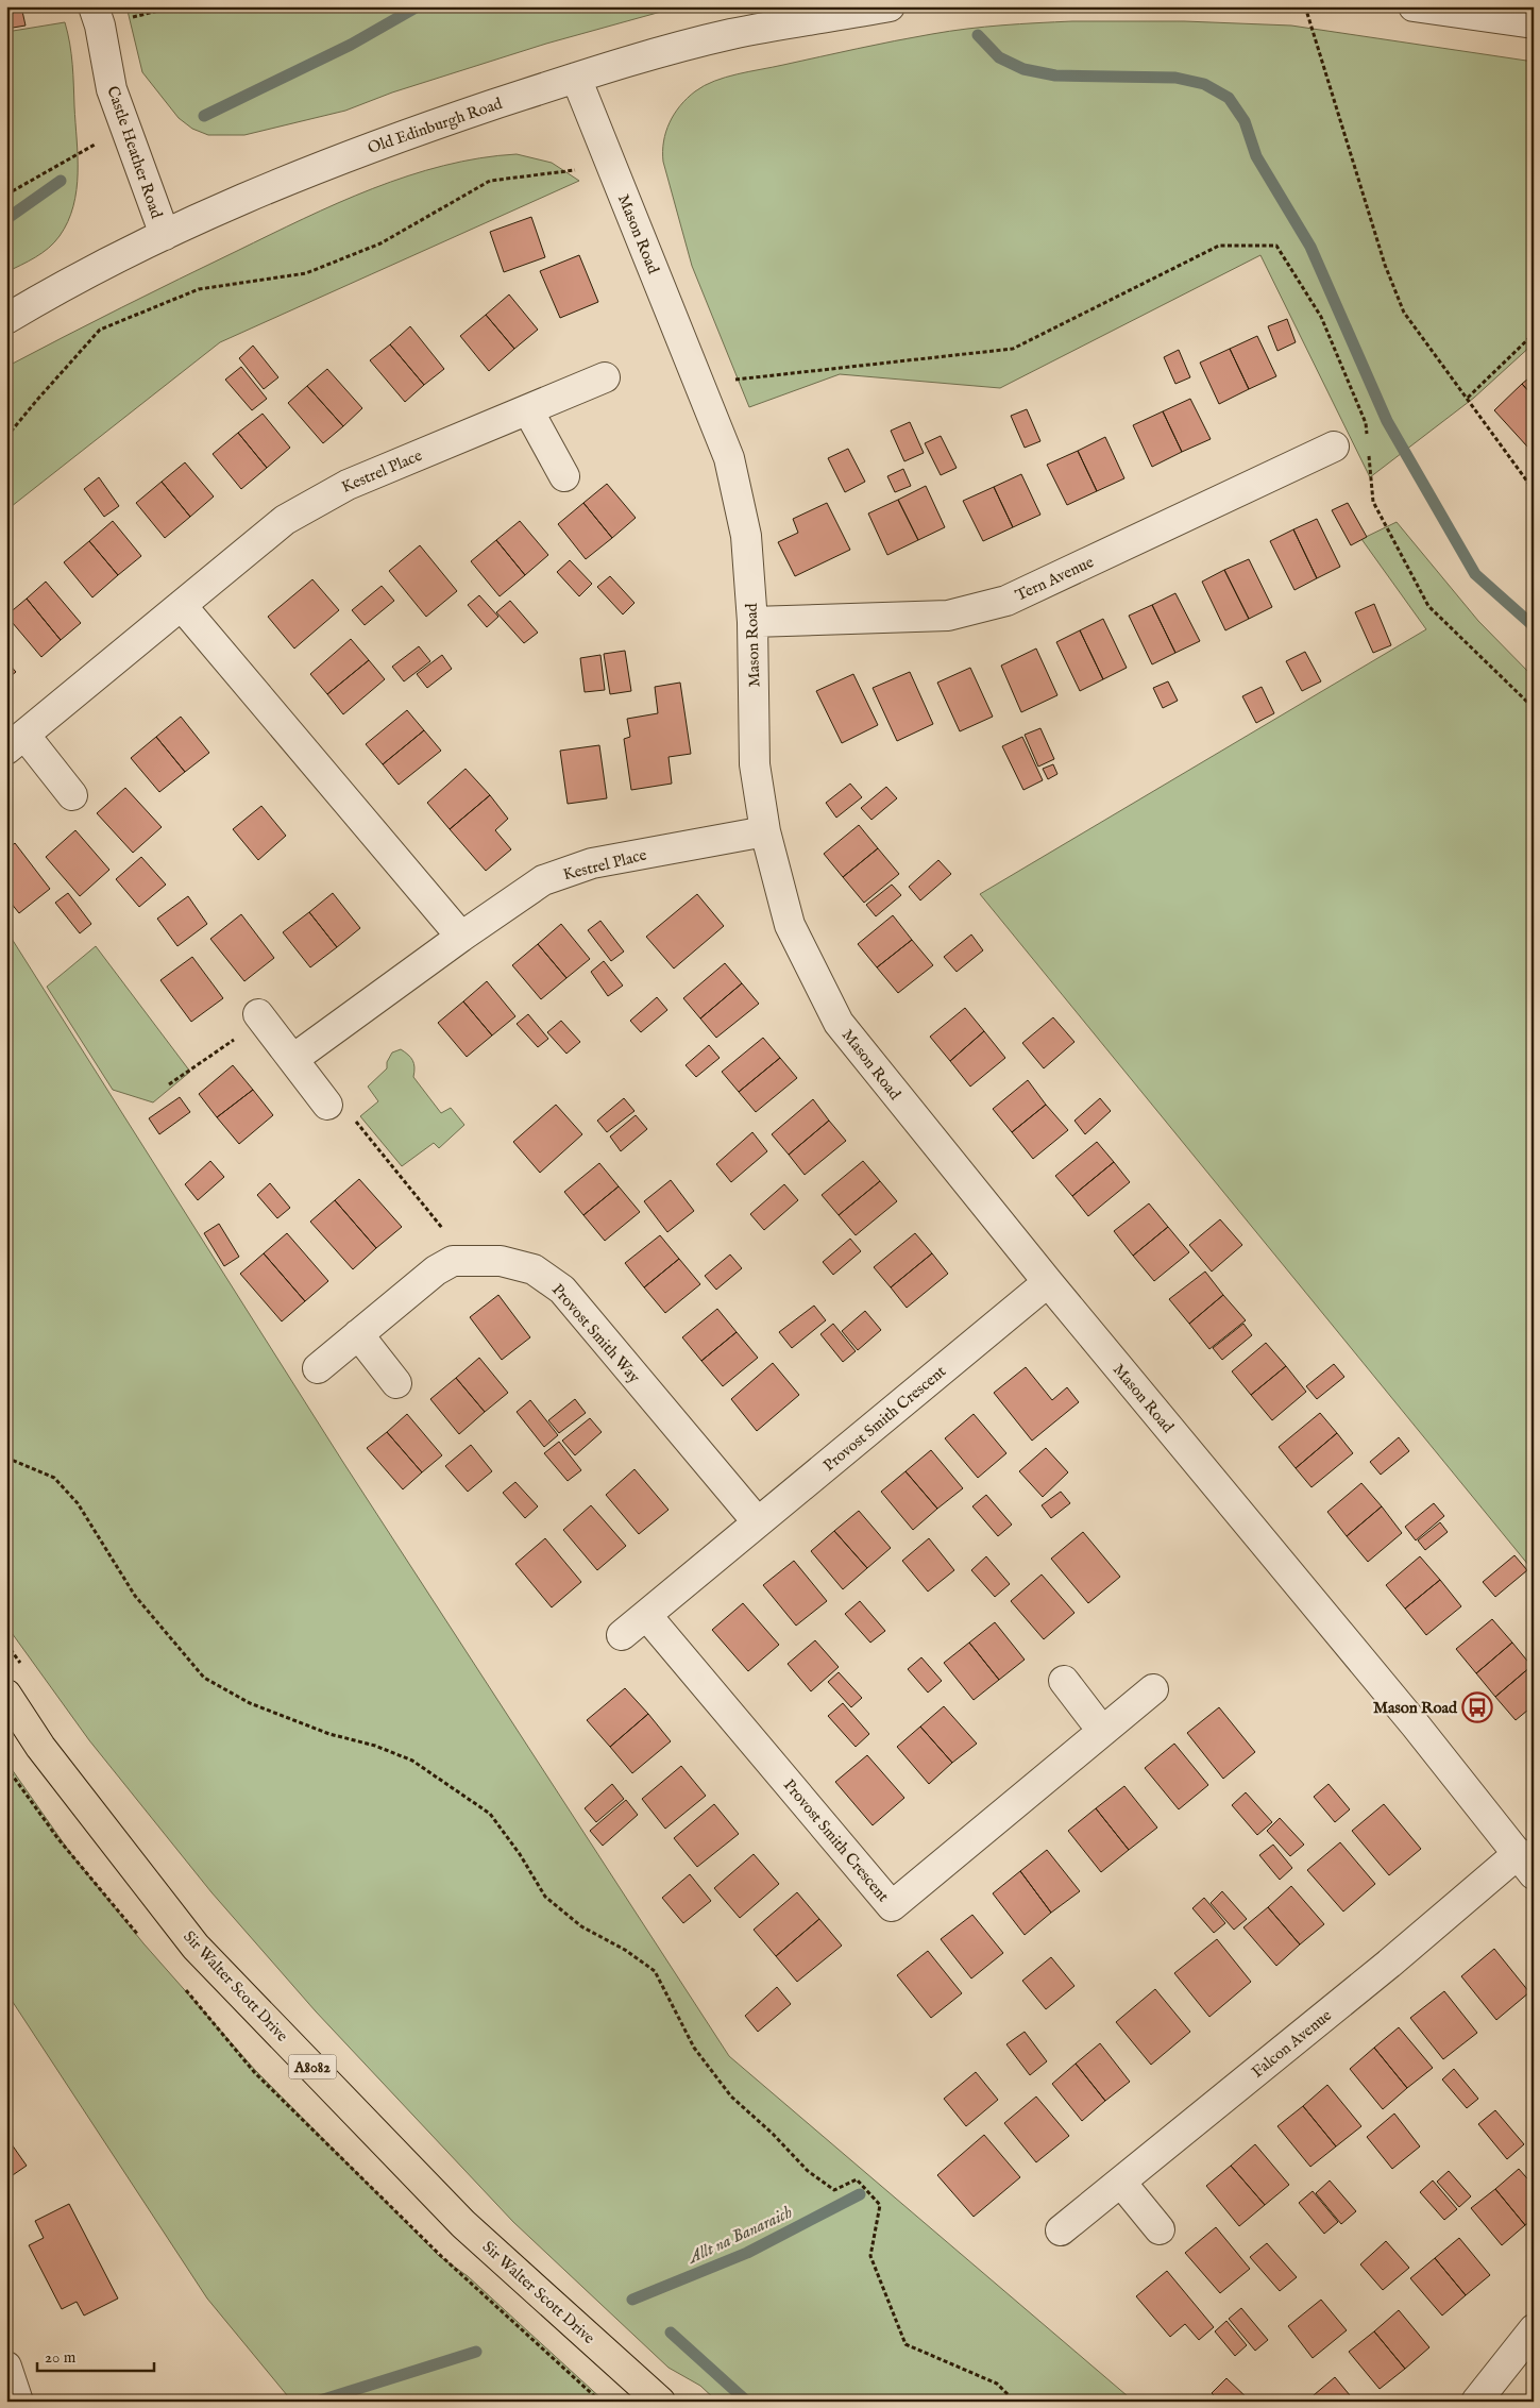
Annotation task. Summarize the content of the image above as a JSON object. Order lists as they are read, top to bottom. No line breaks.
{"streets":{"main road":["Sir Walter Scott Drive","A8082"],"street":["Old Edinburgh Road","Castle Heather Road","Mason Road","Kestrel Place","Tern Avenue","Provost Smith Way","Provost Smith Crescent","Falcon Avenue"]},"crossings":[["Old Edinburgh Road","Castle Heather Road"],["Old Edinburgh Road","Mason Road"],["Mason Road","Kestrel Place"],["Mason Road","Tern Avenue"],["Mason Road","Provost Smith Crescent"],["Mason Road","Falcon Avenue"],["Provost Smith Way","Provost Smith Crescent"]],"water":["Allt na Banaraich"],"places":{"bus stop":["Mason Road"]},"scale_bar":"20 m"}
